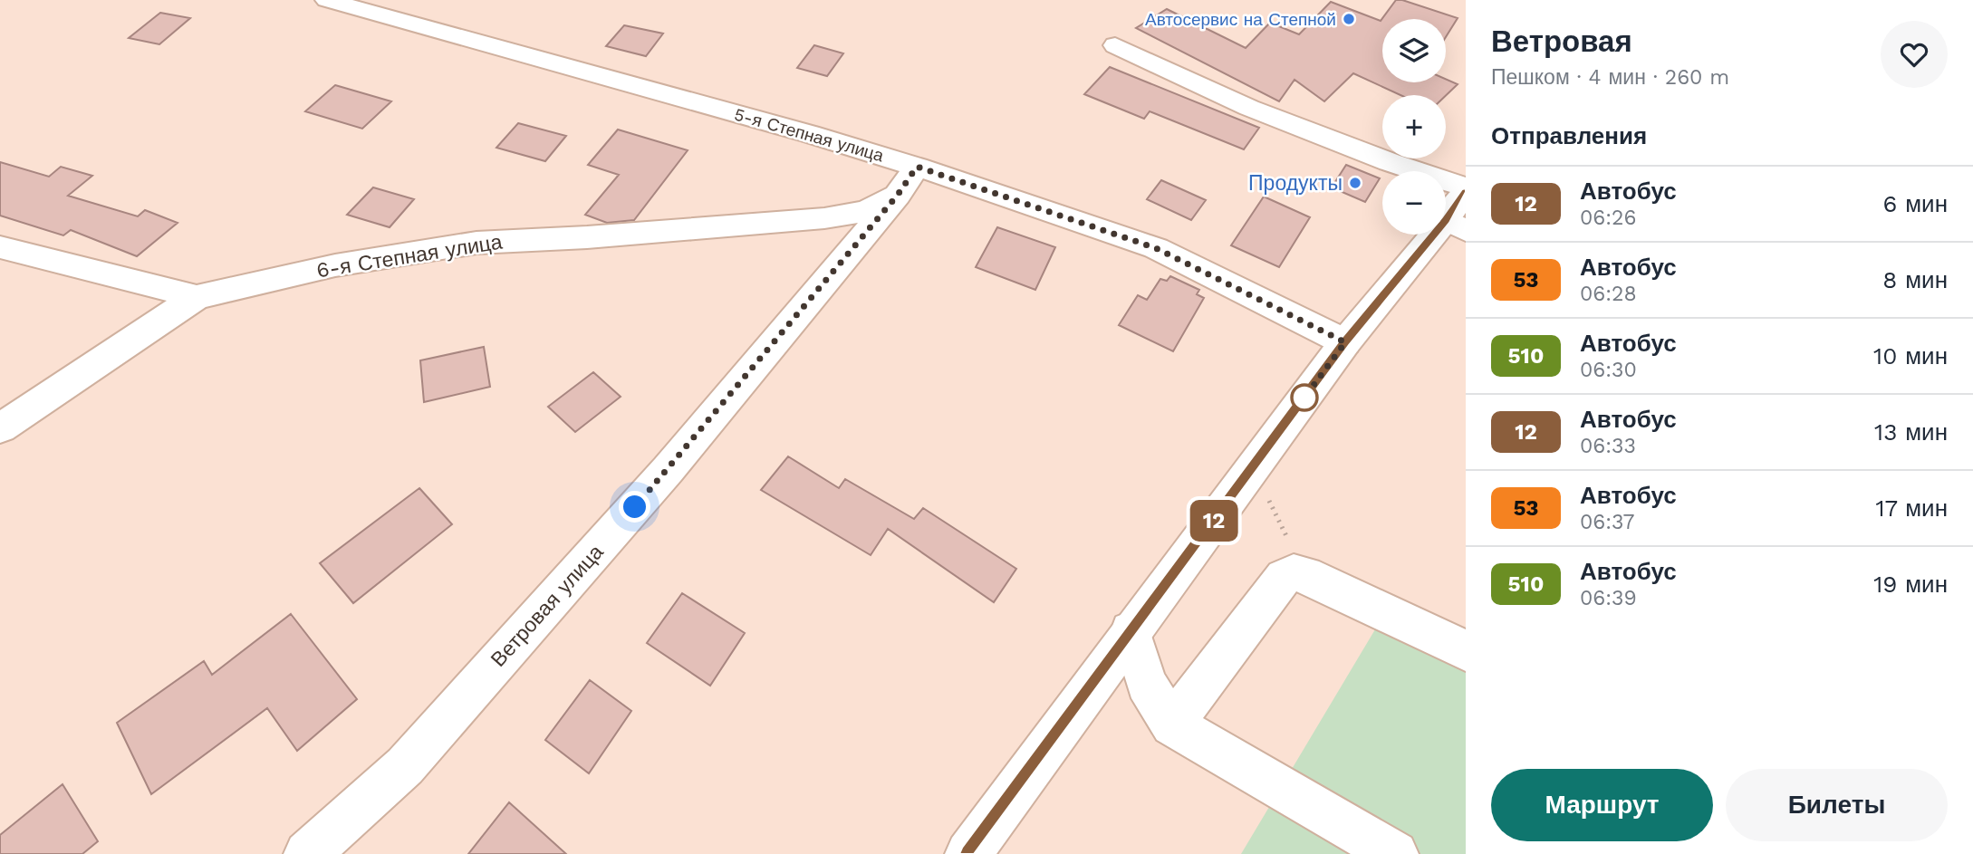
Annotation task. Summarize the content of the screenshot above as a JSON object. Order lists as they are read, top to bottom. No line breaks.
{"streets":{"street":["5-я Степная улица","6-я Степная улица","Ветровая улица"]},"crossings":[["5-я Степная улица","6-я Степная улица"],["5-я Степная улица","Ветровая улица"],["6-я Степная улица","Ветровая улица"]],"places":["Автосервис на Степной","Продукты"],"lines":["bus line 12"],"page":{"on_map":"12","heading":[["Ветровая","Пешком · 4 мин · 260 m"],"Отправления"],"map_buttons":["+","−"],"list":[{"mark":"12","name":"Автобус","note":"06:26","value":"6 мин"},{"mark":"53","name":"Автобус","note":"06:28","value":"8 мин"},{"mark":"510","name":"Автобус","note":"06:30","value":"10 мин"},{"mark":"12","name":"Автобус","note":"06:33","value":"13 мин"},{"mark":"53","name":"Автобус","note":"06:37","value":"17 мин"},{"mark":"510","name":"Автобус","note":"06:39","value":"19 мин"}],"buttons":["Маршрут","Билеты"]}}
